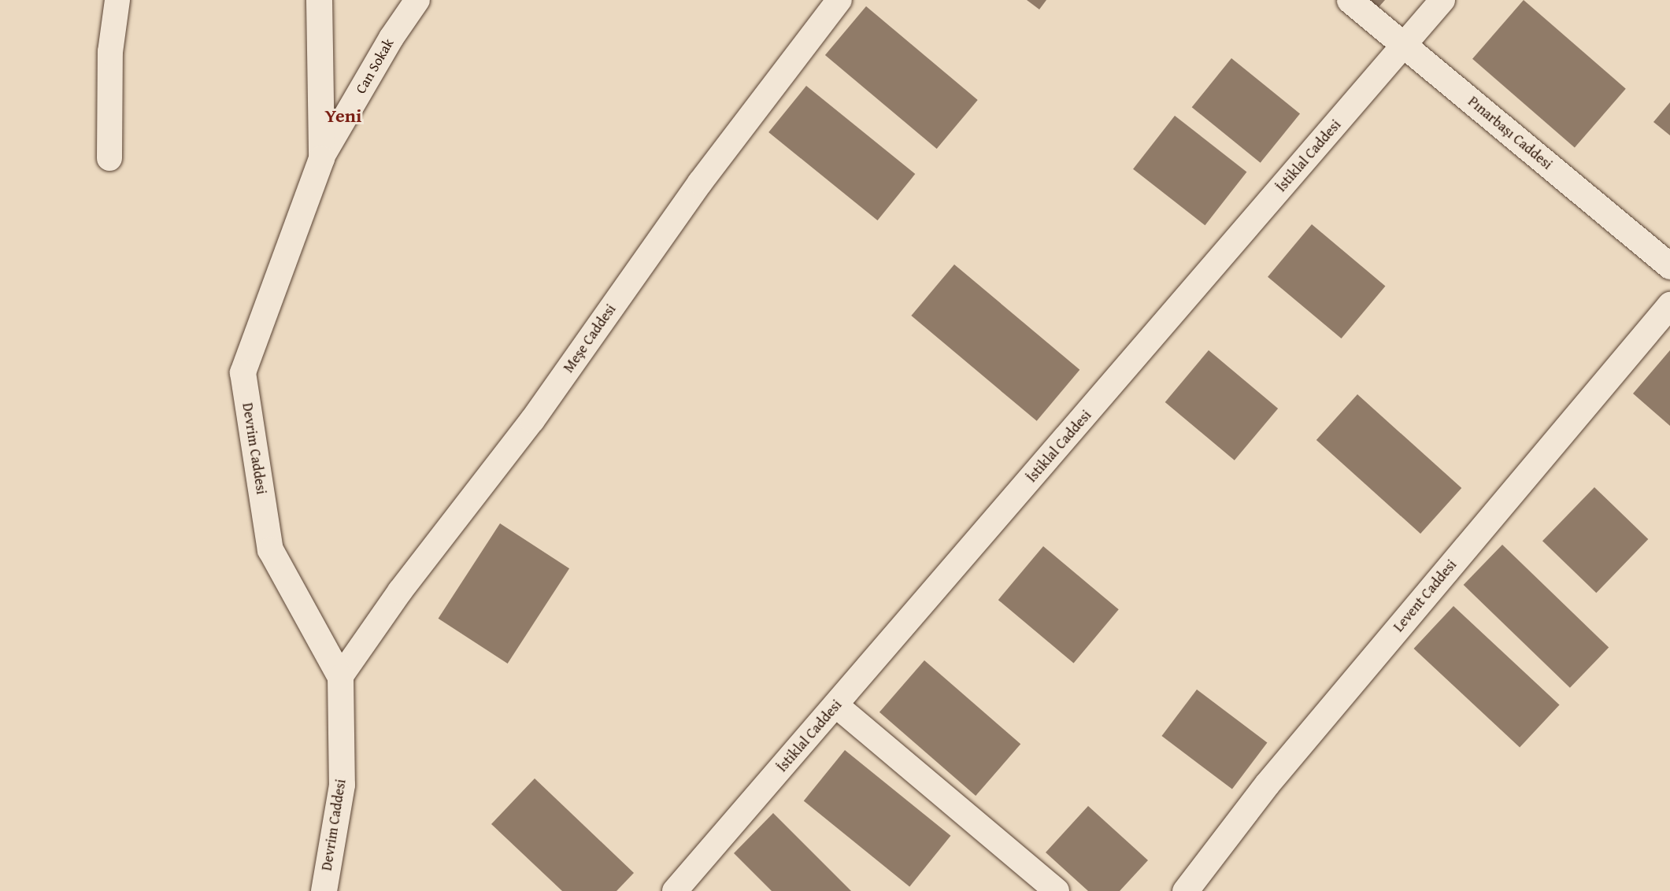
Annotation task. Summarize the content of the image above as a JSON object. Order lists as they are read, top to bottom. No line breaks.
{"streets":{"street":["Can Sokak","Pınarbaşı Caddesi","İstiklal Caddesi","Meşe Caddesi","Devrim Caddesi","Levent Caddesi"]},"crossings":[["Can Sokak","Devrim Caddesi"],["Pınarbaşı Caddesi","İstiklal Caddesi"],["Meşe Caddesi","Devrim Caddesi"]],"districts":["Yeni"]}
